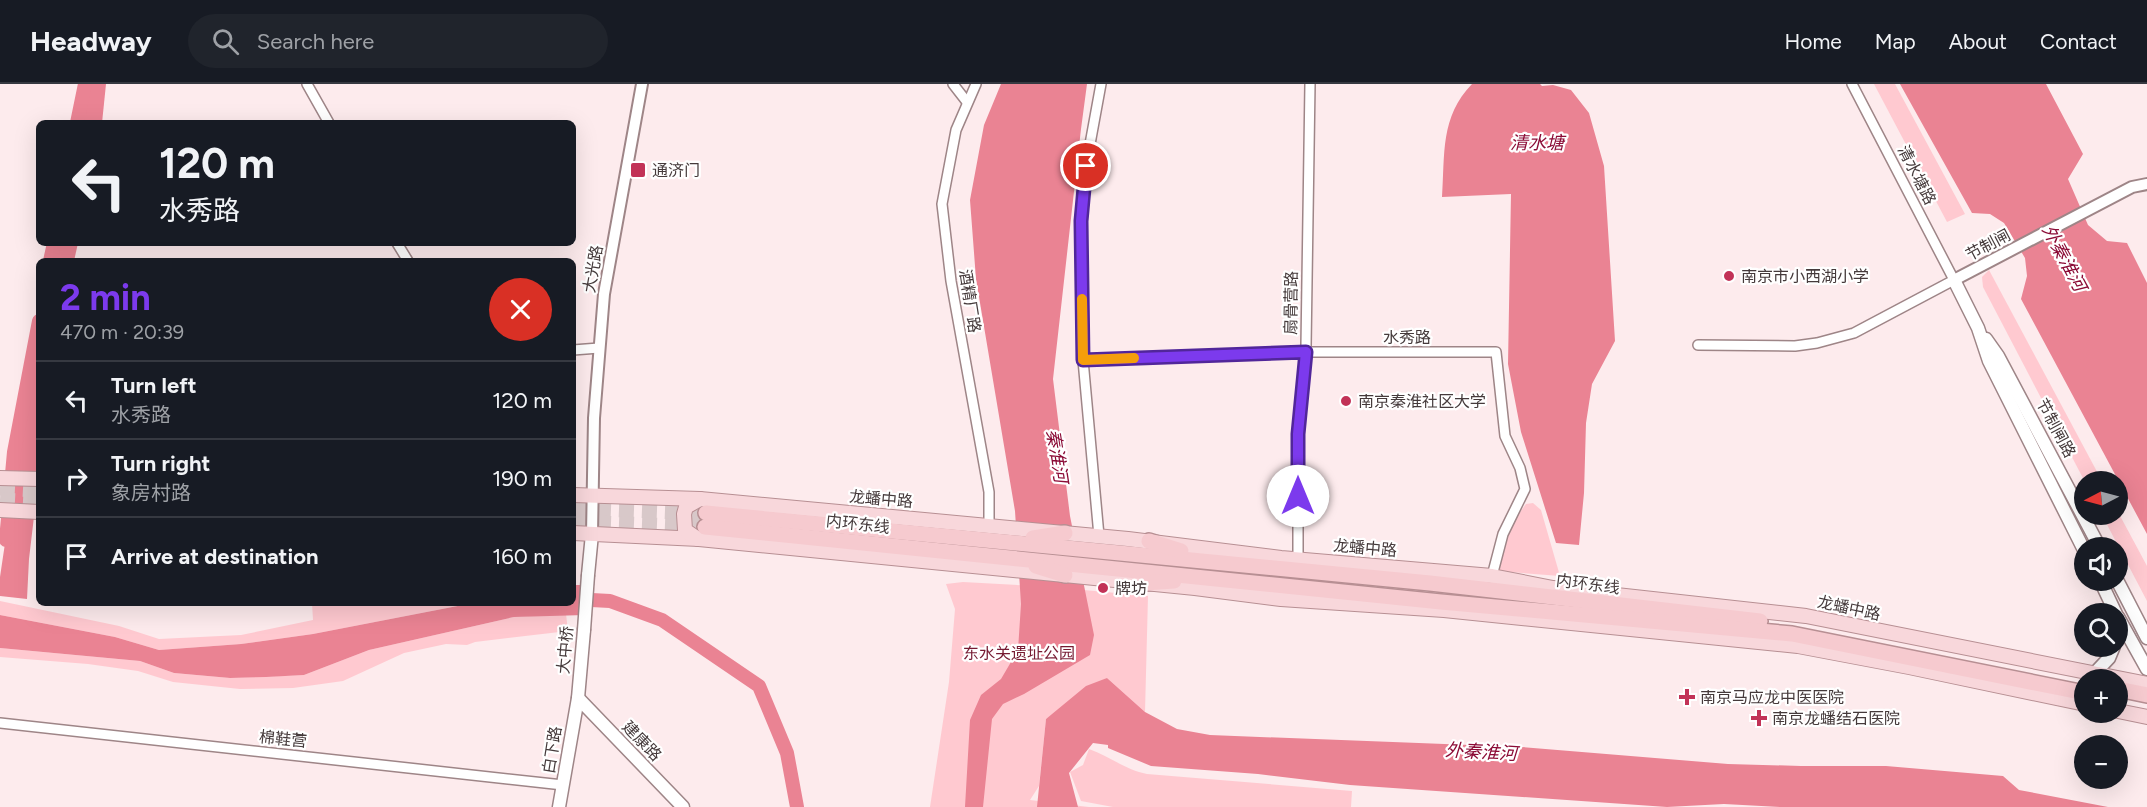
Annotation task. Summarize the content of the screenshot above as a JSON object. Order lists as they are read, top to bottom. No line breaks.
{"streets":{"highway":["内环东线"],"main road":["节制闸路","龙蟠中路","大中桥","建康路","白下路"],"street":["清水塘路","节制闸","大光路","酒精厂路","扇骨营路","水秀路","棉鞋营"]},"crossings":[["清水塘路","节制闸"],["清水塘路","节制闸路"],["节制闸","节制闸路"],["大光路","龙蟠中路"],["大光路","大中桥"],["酒精厂路","龙蟠中路"],["扇骨营路","水秀路"],["扇骨营路","龙蟠中路"],["水秀路","龙蟠中路"],["龙蟠中路","内环东线"],["龙蟠中路","大中桥"],["大中桥","建康路"],["大中桥","白下路"],["棉鞋营","白下路"],["建康路","白下路"]],"water":["清水塘","外秦淮河","秦淮河"],"parks":["东水关遗址公园"],"places":{"transit":["通济门"],"other":["南京市小西湖小学","南京秦淮社区大学","牌坊"],"health":["南京马应龙中医医院","南京龙蟠结石医院"]},"north":"left","page":{"header":"Headway","search":"Search here","nav":["Home","Map","About","Contact"],"turn":["120 m","水秀路"],"heading":["2 min","470 m · 20:39"],"list":[{"name":"Turn left","note":"水秀路","value":"120 m"},{"name":"Turn right","note":"象房村路","value":"190 m"},{"name":"Arrive at destination","value":"160 m"}],"map_buttons":["+","−"]}}
